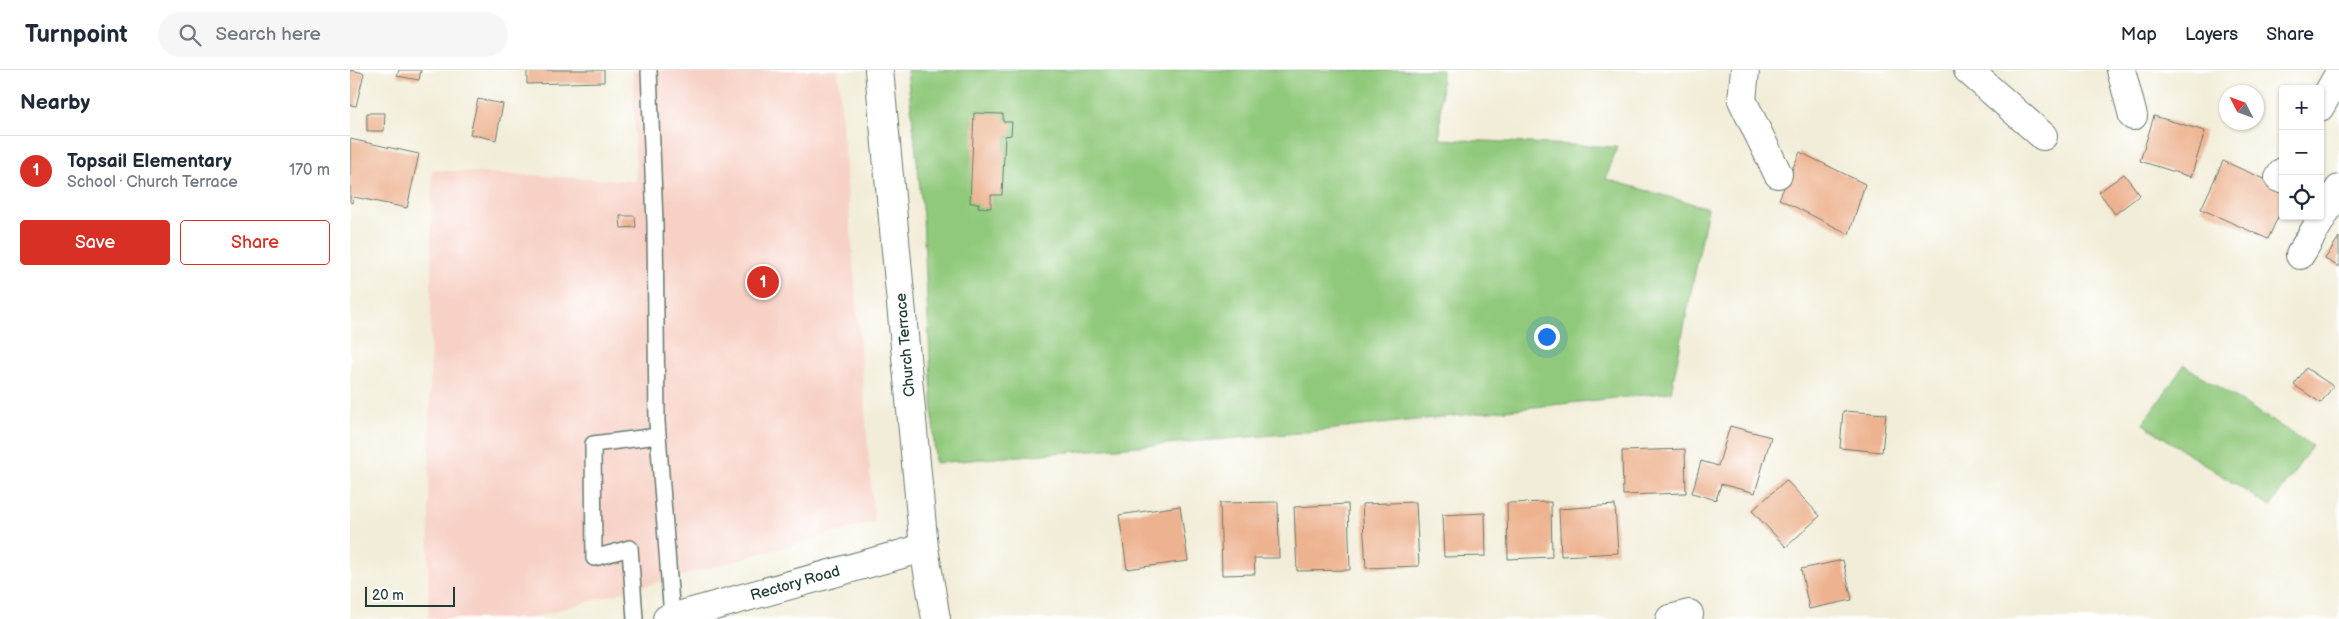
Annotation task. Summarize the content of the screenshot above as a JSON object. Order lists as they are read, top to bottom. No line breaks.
{"streets":{"street":["Church Terrace","Rectory Road"]},"crossings":[["Church Terrace","Rectory Road"]],"scale_bar":"20 m","north":"top left","page":{"header":"Turnpoint","search":"Search here","nav":["Map","Layers","Share"],"heading":"Nearby","map_buttons":["+","−"],"list":[{"mark":"1","name":"Topsail Elementary","note":"School · Church Terrace","value":"170 m"}],"buttons":["Save","Share"],"pins":"1","scale":"20 m"}}
